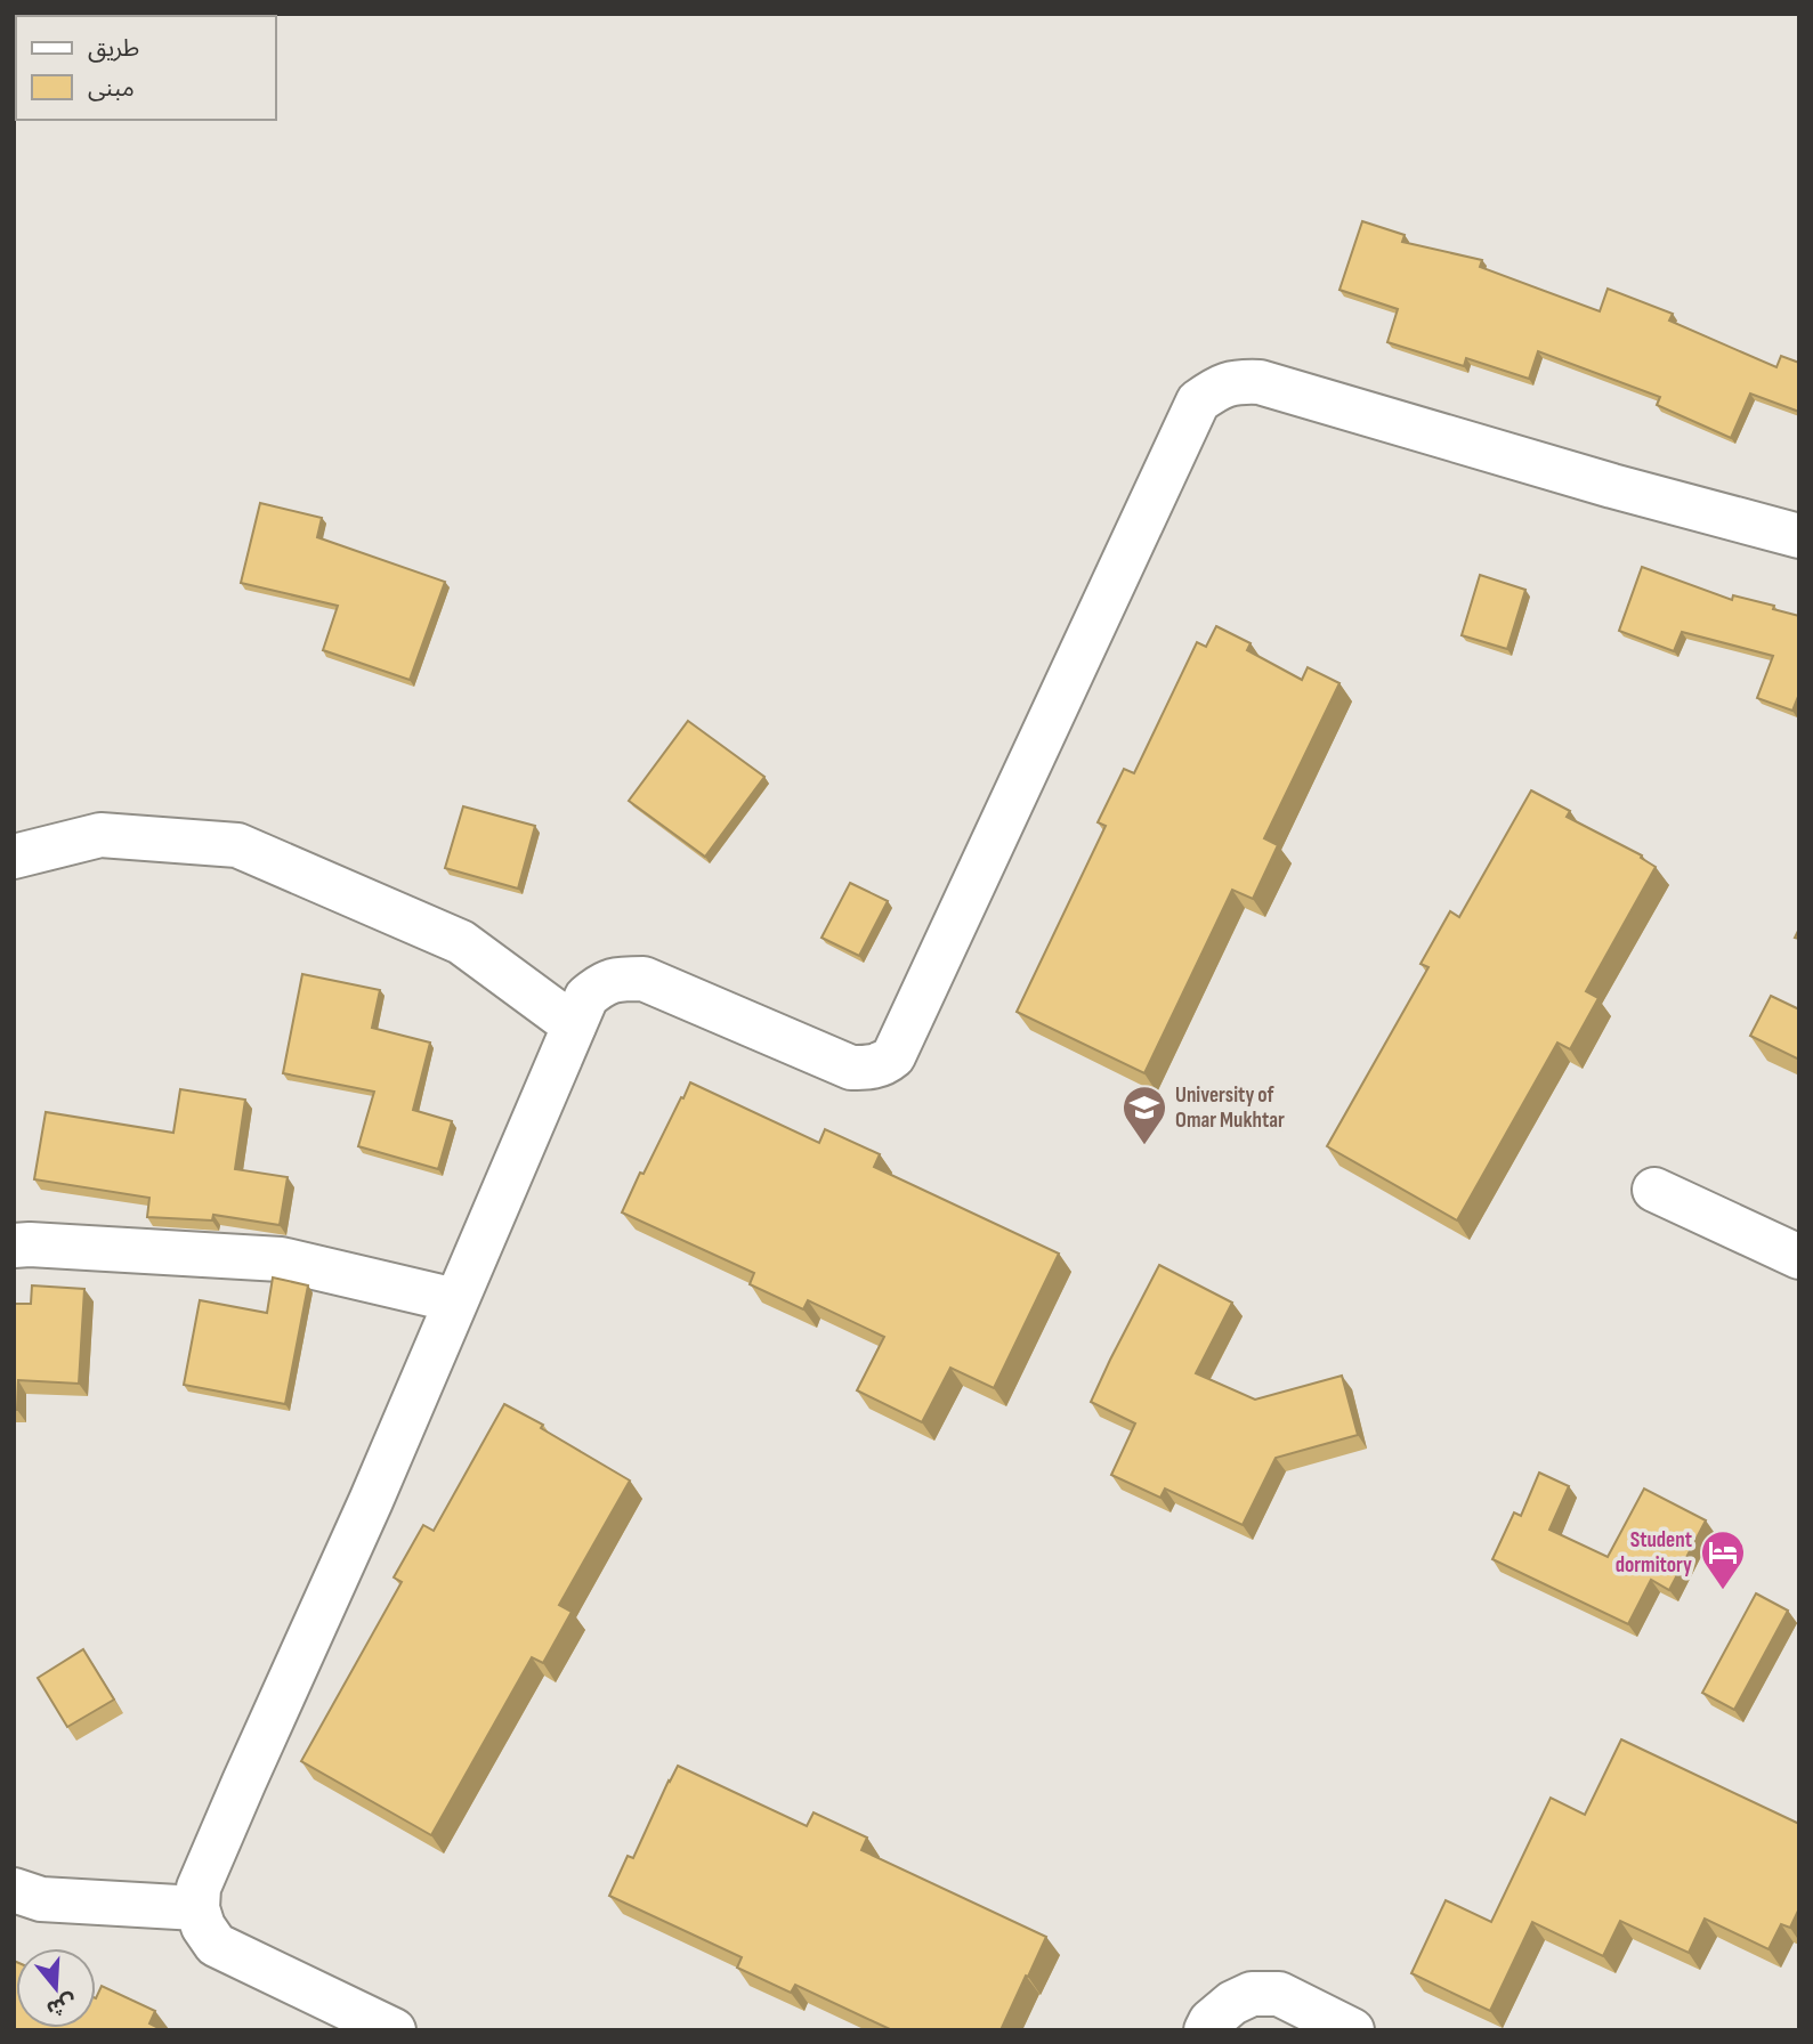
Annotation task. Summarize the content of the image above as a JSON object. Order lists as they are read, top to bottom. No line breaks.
{"places":{"school or university":["University of Omar Mukhtar"],"hotel":["Student dormitory"]},"legend":["طريق","مبنى"],"north":"bottom"}
